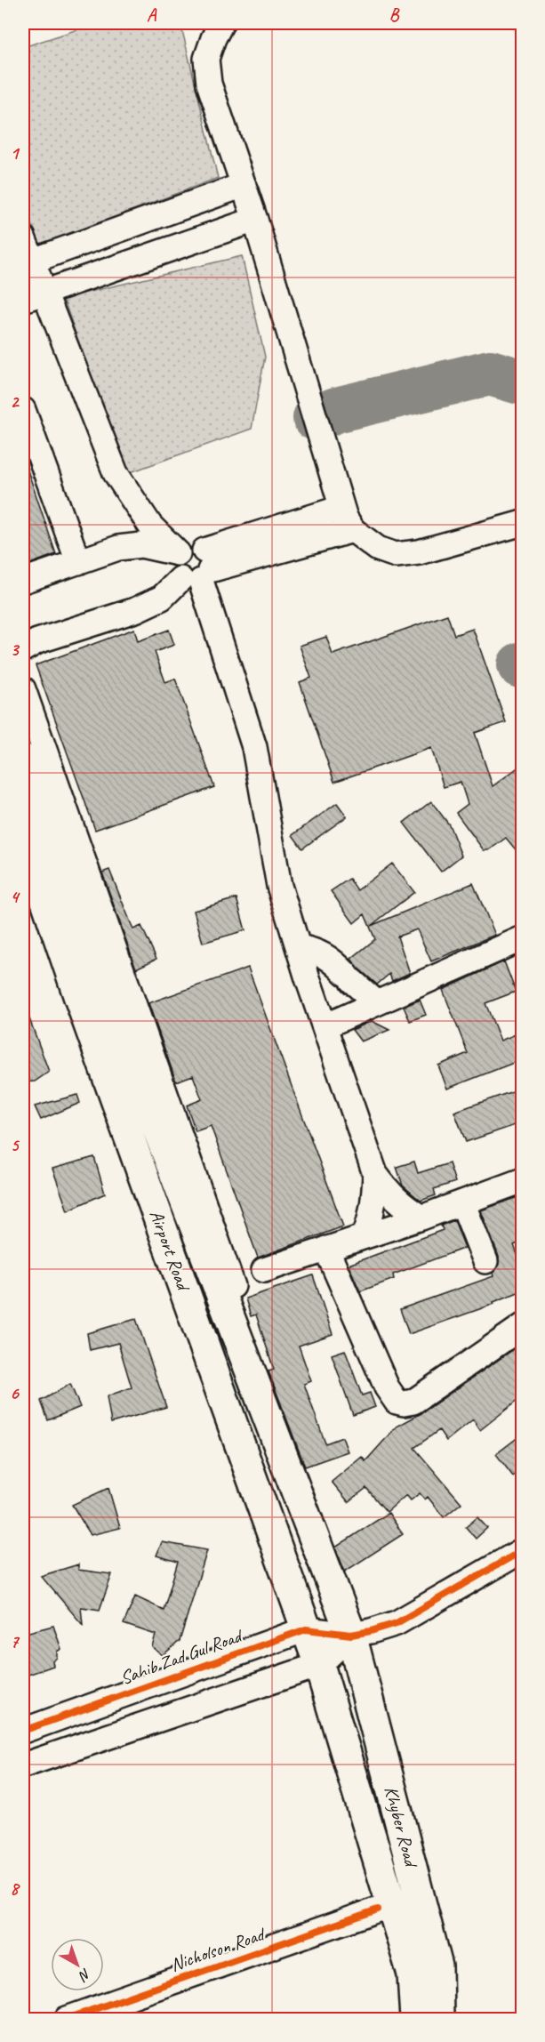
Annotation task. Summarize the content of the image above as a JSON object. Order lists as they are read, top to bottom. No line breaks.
{"streets":{"main road":["Airport Road","Khyber Road"],"street":["Sahib Zad Gul Road","Nicholson Road"]},"crossings":[["Airport Road","Sahib Zad Gul Road"],["Airport Road","Khyber Road"],["Sahib Zad Gul Road","Khyber Road"]],"north":"bottom right","grid":{"columns":["A","B"],"rows":["1","2","3","4","5","6","7","8"]}}
